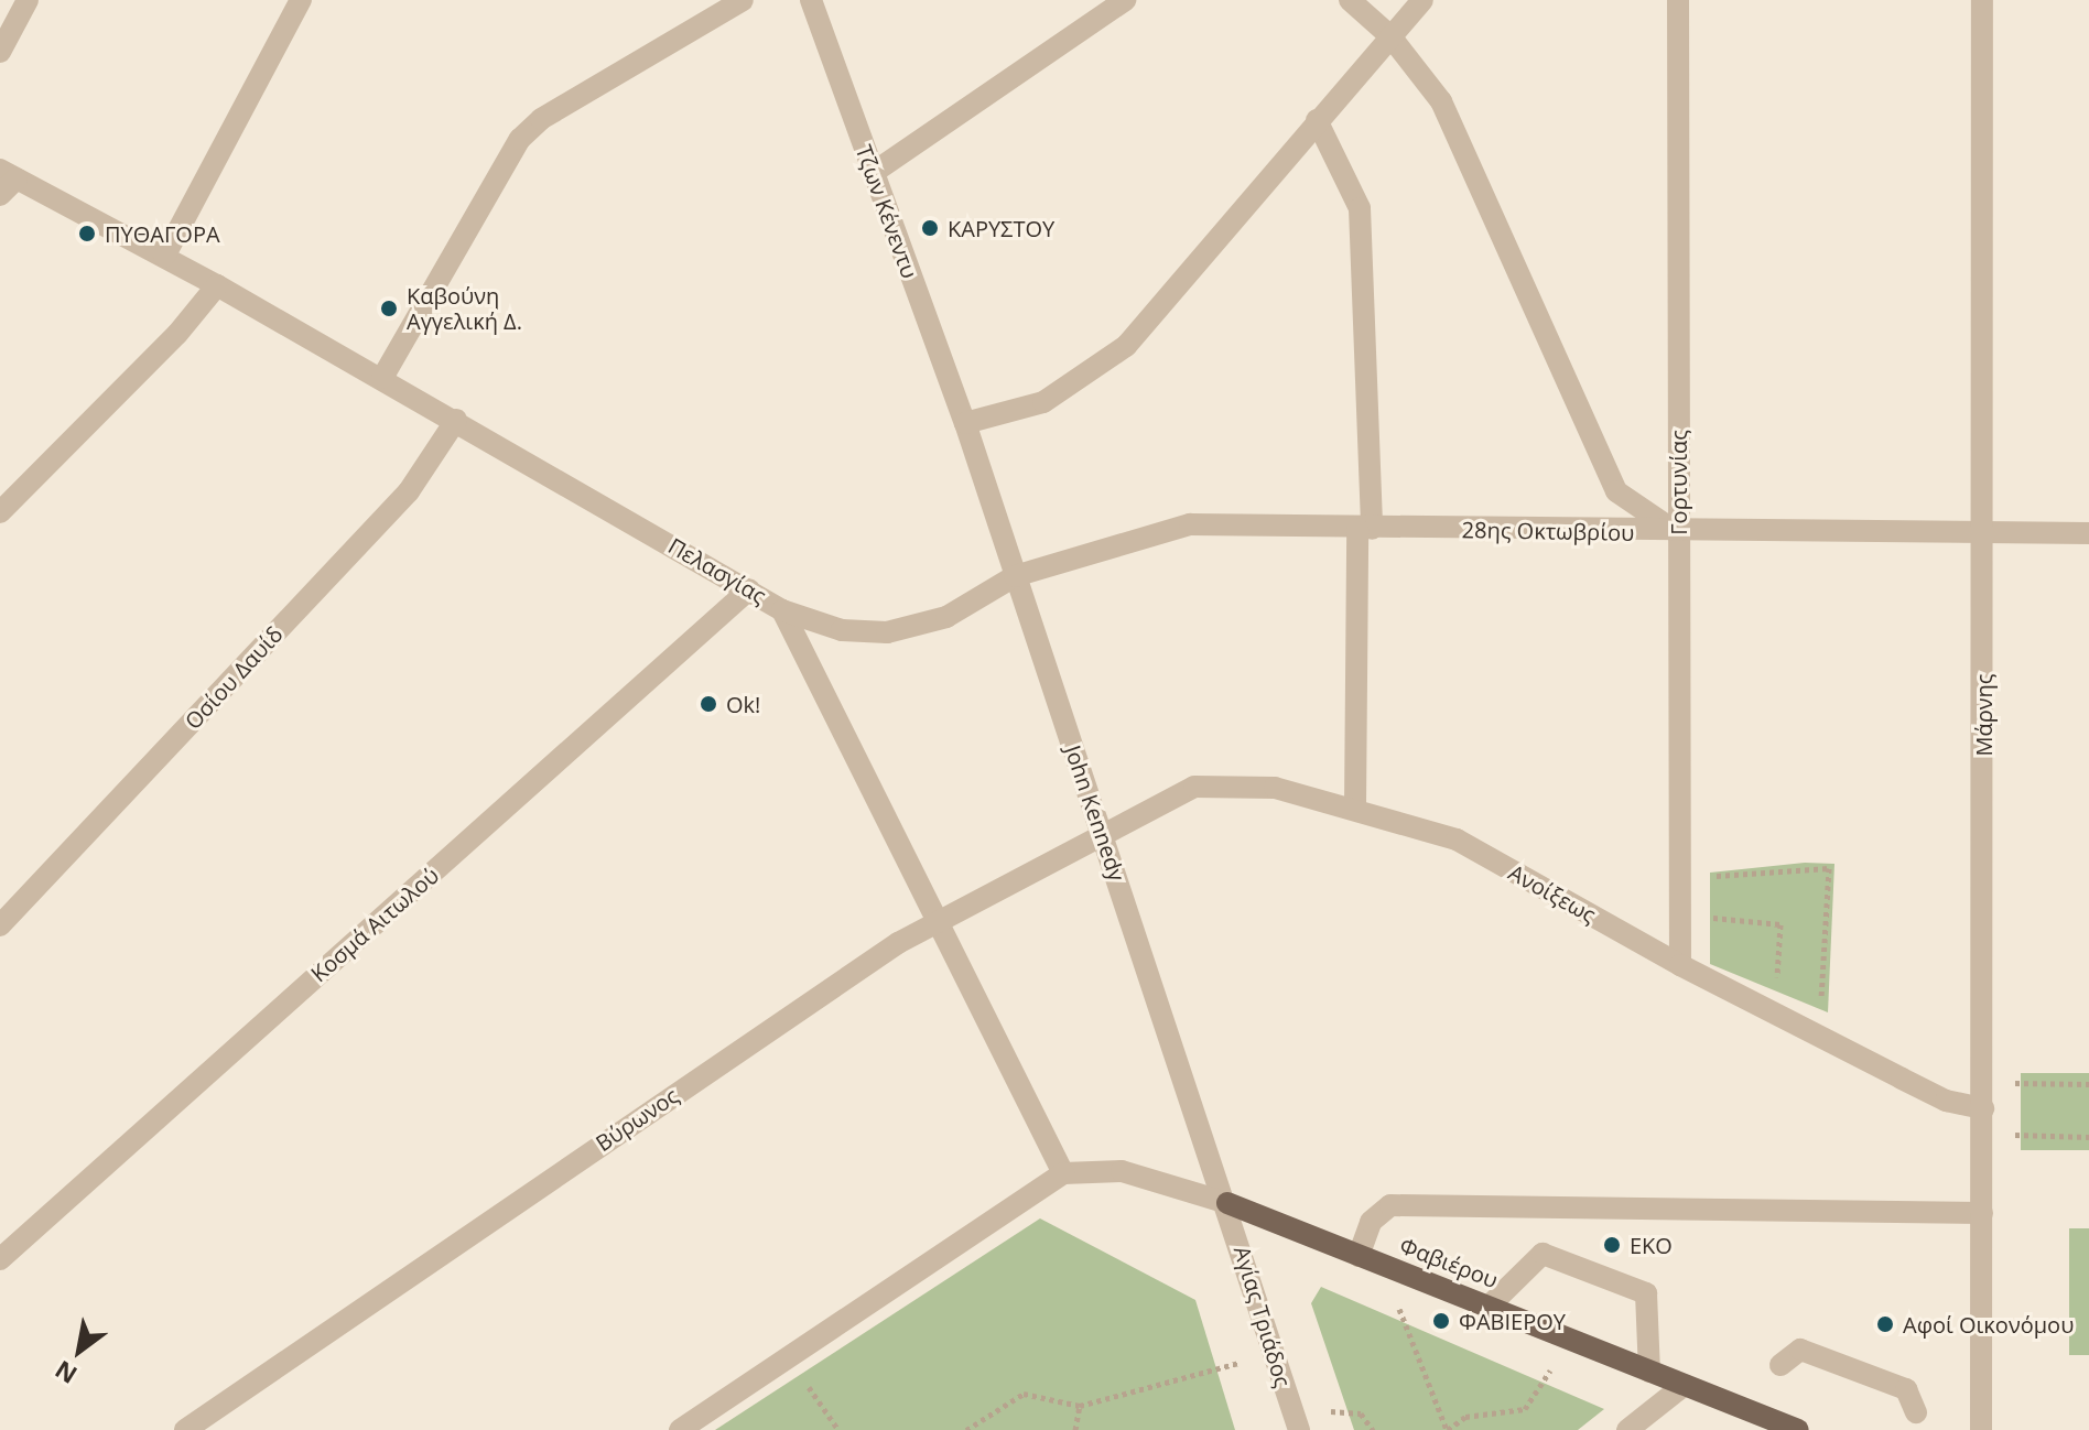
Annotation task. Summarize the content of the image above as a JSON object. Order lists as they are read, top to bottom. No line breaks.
{"streets":{"main road":["Φαβιέρου"],"street":["Τζων Κένεντυ","Γορτυνίας","28ης Οκτωβρίου","Πελασγίας","Οσίου Δαυίδ","Μάρνης","John Kennedy","Ανοίξεως","Κοσμά Αιτωλού","Βύρωνος","Αγίας Τριάδος"]},"crossings":[["Τζων Κένεντυ","John Kennedy"],["Γορτυνίας","28ης Οκτωβρίου"],["Γορτυνίας","Ανοίξεως"],["28ης Οκτωβρίου","Πελασγίας"],["28ης Οκτωβρίου","Μάρνης"],["28ης Οκτωβρίου","John Kennedy"],["Πελασγίας","Οσίου Δαυίδ"],["Πελασγίας","Κοσμά Αιτωλού"],["Πελασγίας","Βύρωνος"],["Μάρνης","Ανοίξεως"],["John Kennedy","Ανοίξεως"],["John Kennedy","Βύρωνος"],["John Kennedy","Φαβιέρου"],["John Kennedy","Αγίας Τριάδος"],["Ανοίξεως","Βύρωνος"],["Φαβιέρου","Αγίας Τριάδος"]],"places":["ΚΑΡΥΣΤΟΥ","ΠΥΘΑΓΟΡΑ","Καβούνη Αγγελική Δ.","Ok!","EKO","ΦΑΒΙΕΡΟΥ","Αφοί Οικονόμου"],"north":"bottom left"}
